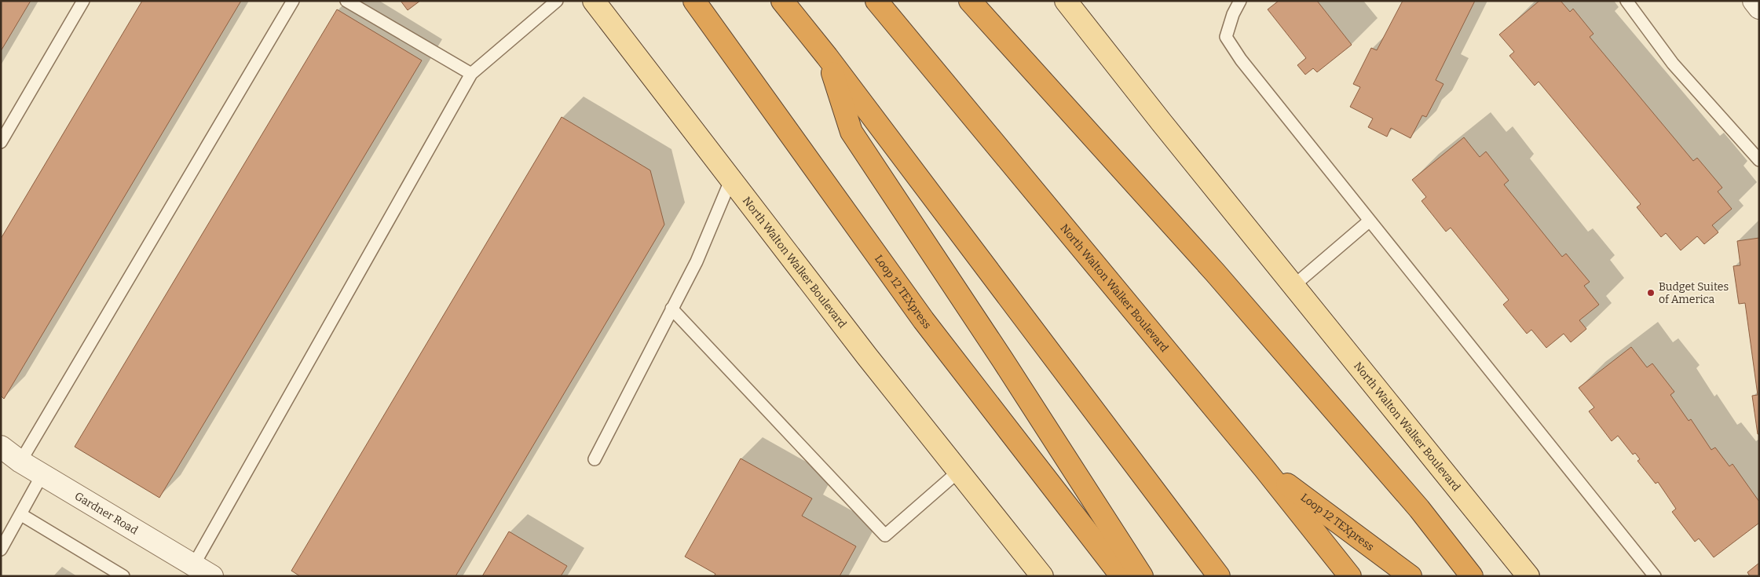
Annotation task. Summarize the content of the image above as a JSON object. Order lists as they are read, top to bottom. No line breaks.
{"streets":{"highway":["North Walton Walker Boulevard","Loop 12 TEXpress"],"street":["Gardner Road"]},"crossings":[["North Walton Walker Boulevard","Loop 12 TEXpress"]],"places":["Budget Suites of America"]}
